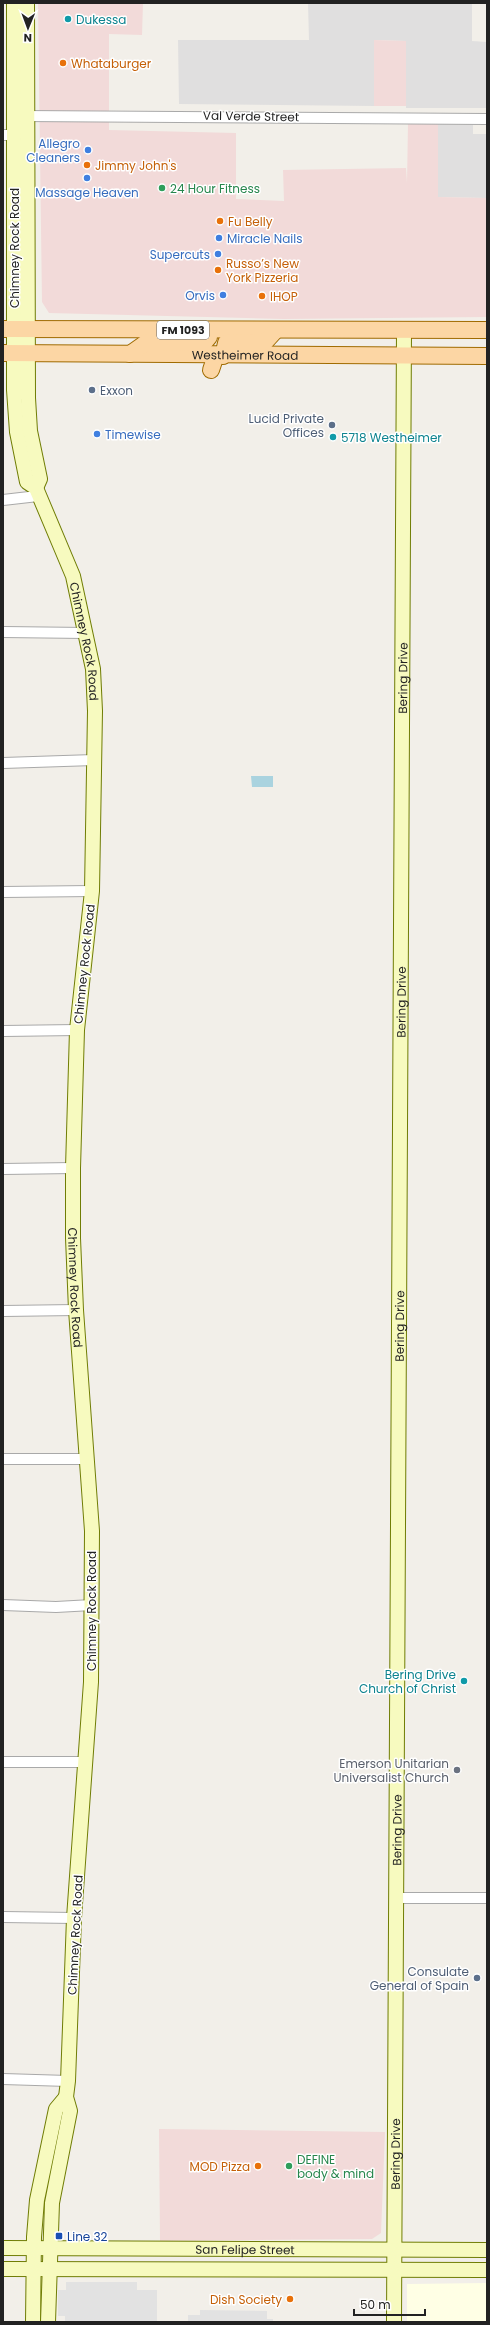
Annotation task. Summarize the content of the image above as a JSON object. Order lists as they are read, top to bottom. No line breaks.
{"streets":{"main road":["Chimney Rock Road","FM 1093","Westheimer Road","Bering Drive","San Felipe Street"],"street":["Val Verde Street"]},"crossings":[["Val Verde Street","Chimney Rock Road"],["Chimney Rock Road","Westheimer Road"],["Chimney Rock Road","San Felipe Street"],["Westheimer Road","Bering Drive"],["Bering Drive","San Felipe Street"]],"places":{"other":["Dukessa","Whataburger","Allegro Cleaners","Jimmy John's","Massage Heaven","24 Hour Fitness","Fu Belly","Miracle Nails","Supercuts","Russo’s New York Pizzeria","Orvis","IHOP","Exxon","Lucid Private Offices","Timewise","5718 Westheimer","Bering Drive Church of Christ","Emerson Unitarian Universalist Church","Consulate General of Spain","MOD Pizza","DEFINE body & mind","Dish Society"],"transit":["Line 32"]},"scale_bar":"50 m","north":"bottom"}
